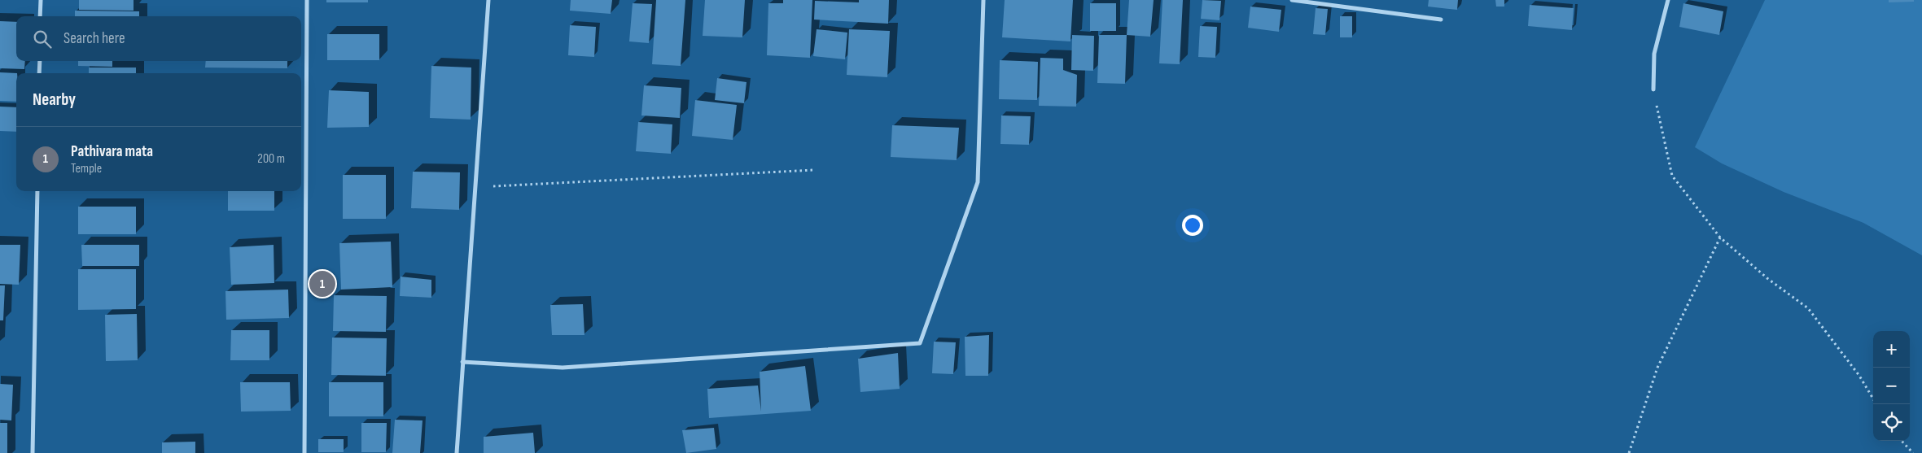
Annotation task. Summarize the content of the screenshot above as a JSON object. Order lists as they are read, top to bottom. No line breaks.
{"page":{"search":"Search here","heading":"Nearby","list":[{"mark":"1","name":"Pathivara mata","note":"Temple","value":"200 m"}],"pins":"1","map_buttons":["+","−"]}}
